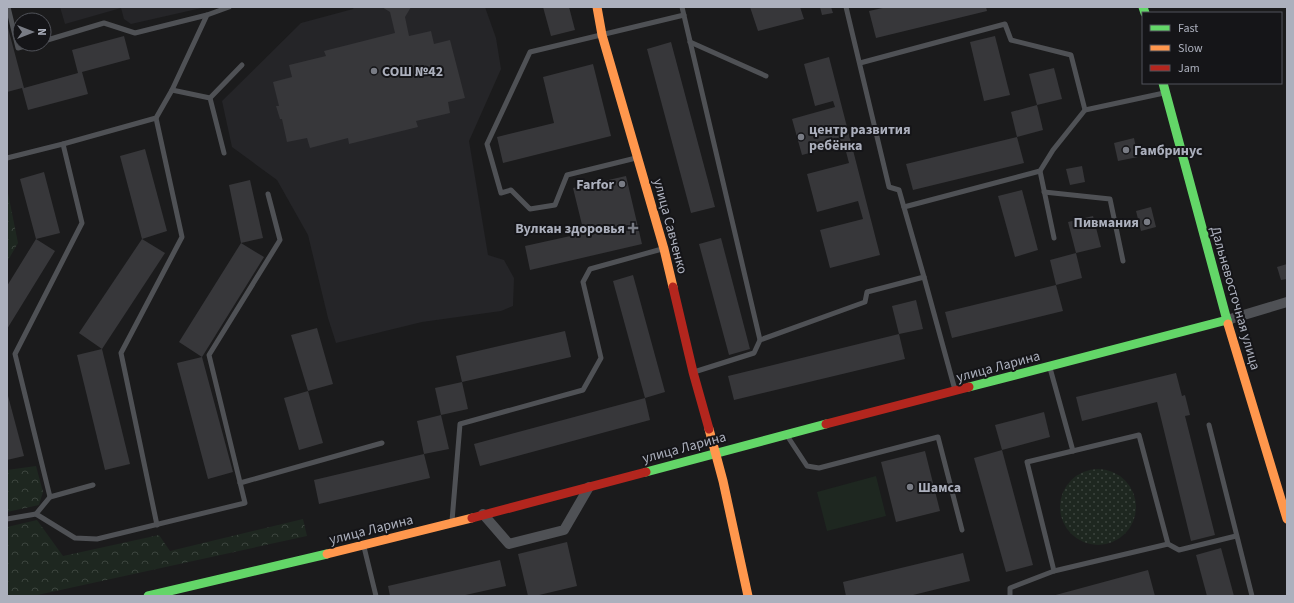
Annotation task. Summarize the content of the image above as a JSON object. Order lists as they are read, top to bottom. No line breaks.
{"streets":{"main road":["улица Савченко","Дальневосточная улица","улица Ларина"]},"crossings":[["улица Савченко","улица Ларина"],["Дальневосточная улица","улица Ларина"]],"places":{"other":["СОШ №42","центр развития ребёнка","Гамбринус","Farfor","Пивмания","Шамса"],"health":["Вулкан здоровья"]},"legend":["Fast","Slow","Jam"],"north":"right"}
